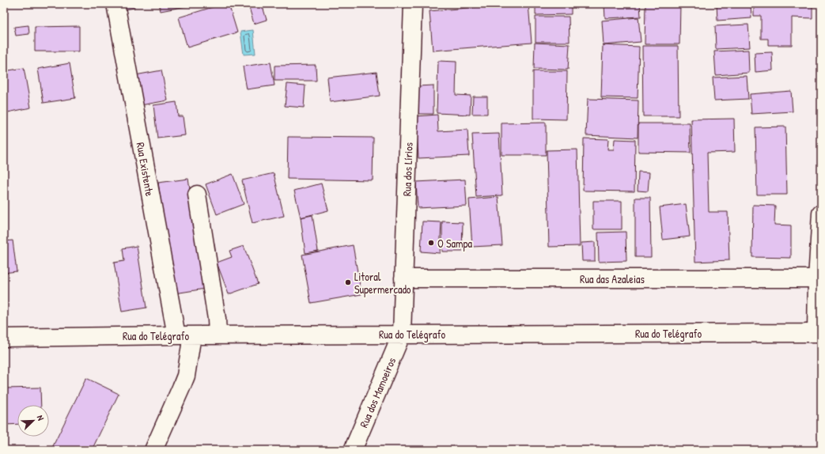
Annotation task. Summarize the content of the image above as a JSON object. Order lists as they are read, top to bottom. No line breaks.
{"streets":{"street":["Rua Existente","Rua dos Lírios","Rua das Azaleias","Rua do Telégrafo","Rua dos Mamoeiros"]},"crossings":[["Rua Existente","Rua do Telégrafo"],["Rua dos Lírios","Rua das Azaleias"],["Rua dos Lírios","Rua do Telégrafo"],["Rua dos Lírios","Rua dos Mamoeiros"],["Rua do Telégrafo","Rua dos Mamoeiros"]],"places":["O Sampa","Litoral Supermercado"],"north":"top right"}
